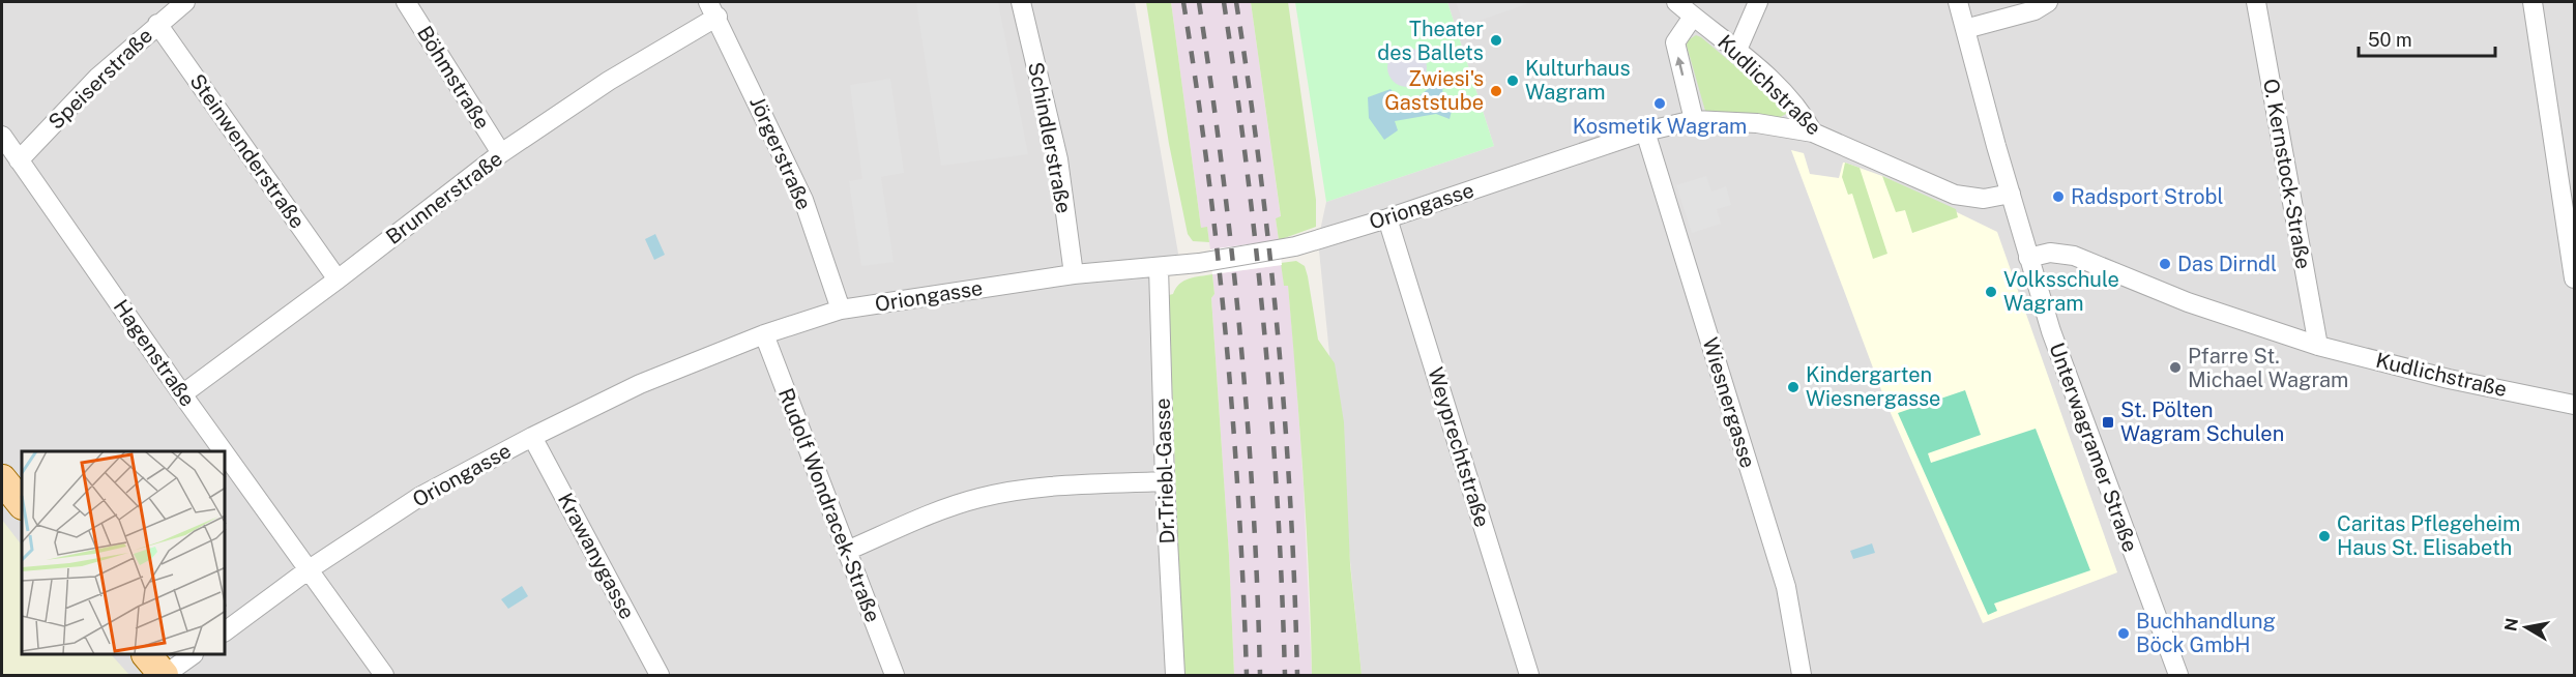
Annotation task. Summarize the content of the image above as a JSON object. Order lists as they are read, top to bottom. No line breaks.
{"streets":{"street":["Böhmstraße","Speiserstraße","Kudlichstraße","Schindlerstraße","Steinwenderstraße","Jörgerstraße","O. Kernstock-Straße","Brunnerstraße","Oriongasse","Hagenstraße","Wiesnergasse","Weyprechtstraße","Unterwagramer Straße","Dr.Triebl-Gasse","Rudolf Wondracek-Straße","Krawanygasse"]},"crossings":[["Böhmstraße","Brunnerstraße"],["Speiserstraße","Steinwenderstraße"],["Speiserstraße","Hagenstraße"],["Kudlichstraße","O. Kernstock-Straße"],["Kudlichstraße","Oriongasse"],["Kudlichstraße","Unterwagramer Straße"],["Schindlerstraße","Oriongasse"],["Steinwenderstraße","Brunnerstraße"],["Jörgerstraße","Brunnerstraße"],["Jörgerstraße","Oriongasse"],["Brunnerstraße","Hagenstraße"],["Oriongasse","Hagenstraße"],["Oriongasse","Wiesnergasse"],["Oriongasse","Weyprechtstraße"],["Oriongasse","Dr.Triebl-Gasse"],["Oriongasse","Rudolf Wondracek-Straße"],["Oriongasse","Krawanygasse"]],"places":{"other":["Theater des Ballets","Kulturhaus Wagram","Zwiesi's Gaststube","Kosmetik Wagram","Radsport Strobl","Das Dirndl","Volksschule Wagram","Pfarre St. Michael Wagram","Kindergarten Wiesnergasse","Caritas Pflegeheim Haus St. Elisabeth","Buchhandlung Böck GmbH"],"transit":["St. Pölten Wagram Schulen"]},"scale_bar":"50 m","north":"left"}
